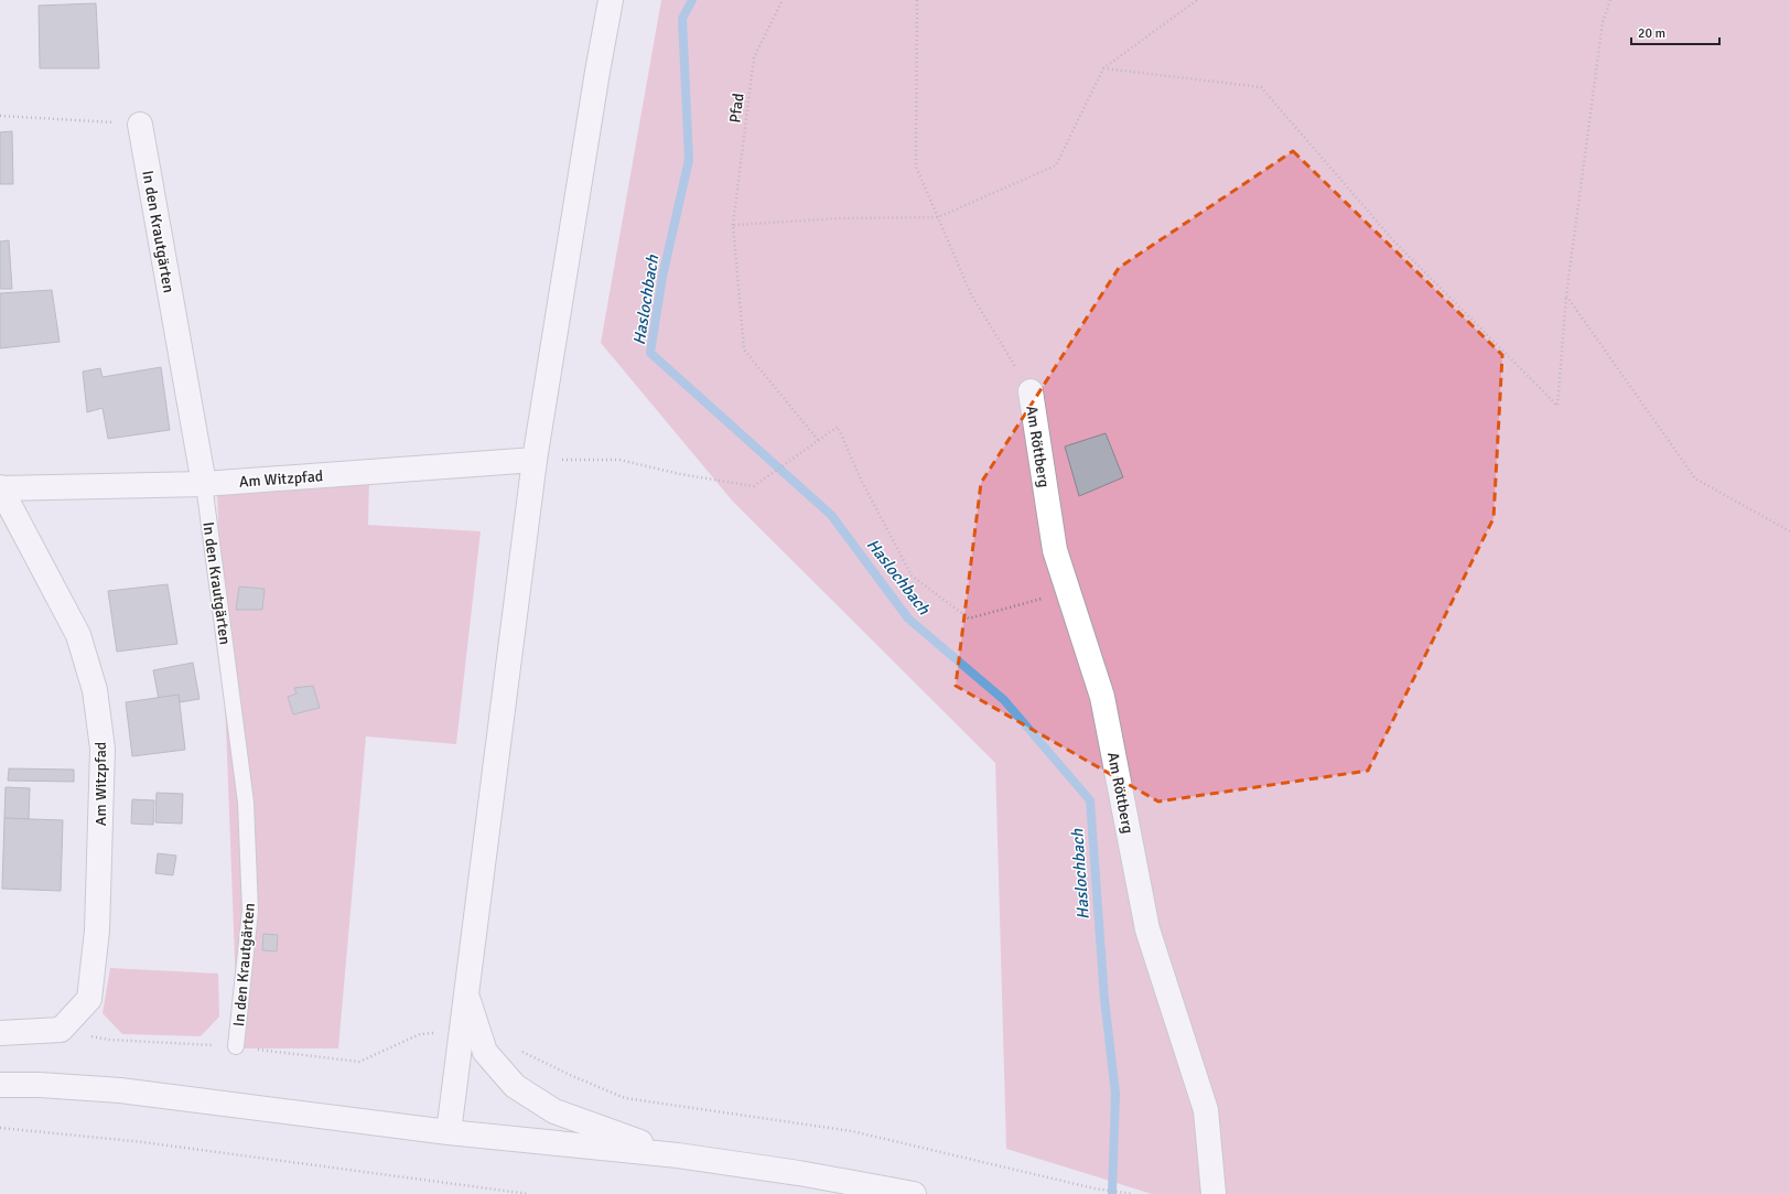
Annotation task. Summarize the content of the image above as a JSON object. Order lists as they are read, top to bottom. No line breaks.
{"streets":{"street":["In den Krautgärten","Am Röttberg","Am Witzpfad"],"path":["Pfad"]},"crossings":[["In den Krautgärten","Am Witzpfad"]],"water":["Haslochbach"],"scale_bar":"20 m"}
